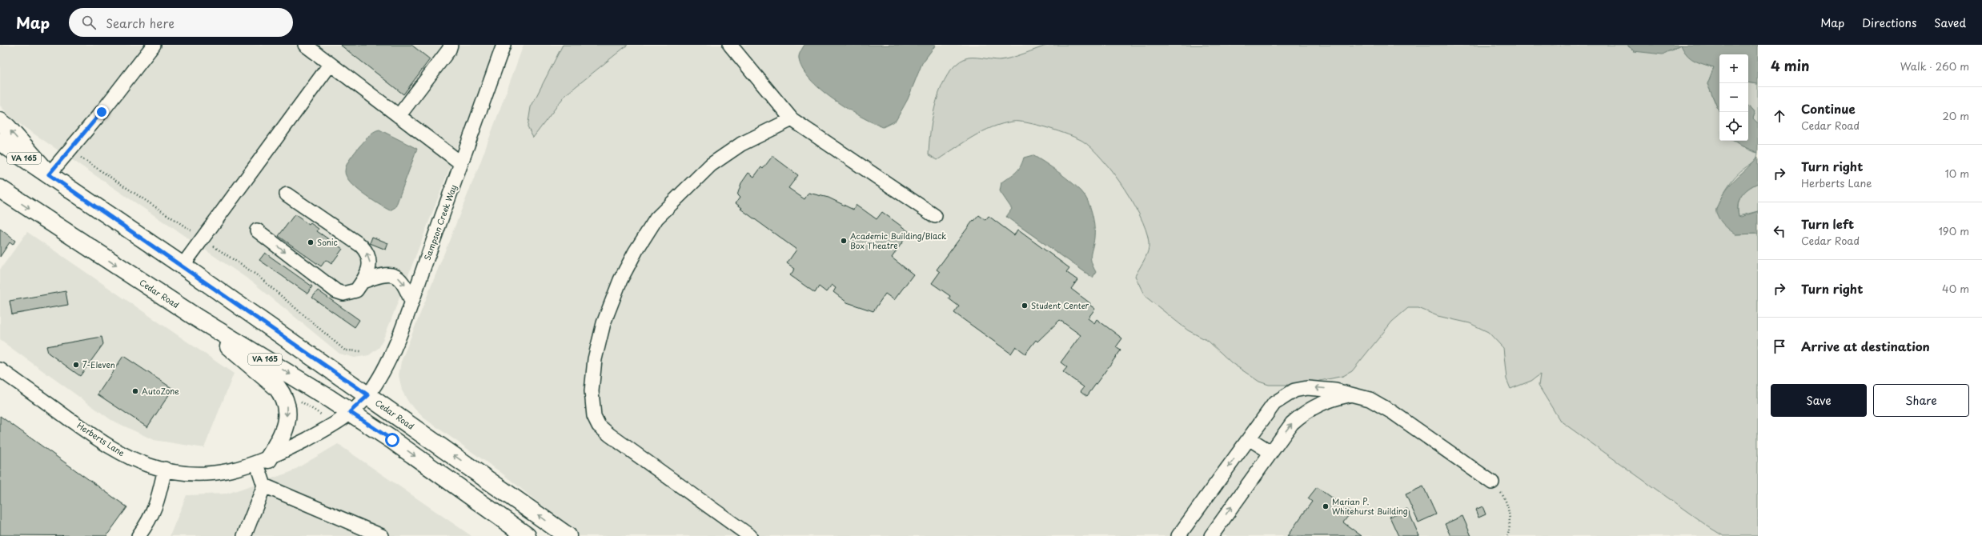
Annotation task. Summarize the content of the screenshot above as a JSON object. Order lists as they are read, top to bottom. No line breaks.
{"streets":{"main road":["VA 165","Cedar Road"],"street":["Sampson Creek Way","Herberts Lane"]},"crossings":[["Sampson Creek Way","Cedar Road"],["Sampson Creek Way","Herberts Lane"],["Cedar Road","Herberts Lane"]],"places":["Academic Building/Black Box Theatre","Sonic","Student Center","7-Eleven","AutoZone","Marian P. Whitehurst Building"],"page":{"header":"Map","search":"Search here","nav":["Map","Directions","Saved"],"heading":["4 min","Walk · 260 m"],"map_buttons":["+","−"],"list":[["Continue","Cedar Road","20 m"],["Turn right","Herberts Lane","10 m"],["Turn left","Cedar Road","190 m"],["Turn right","40 m"],"Arrive at destination"],"buttons":["Save","Share"]}}
